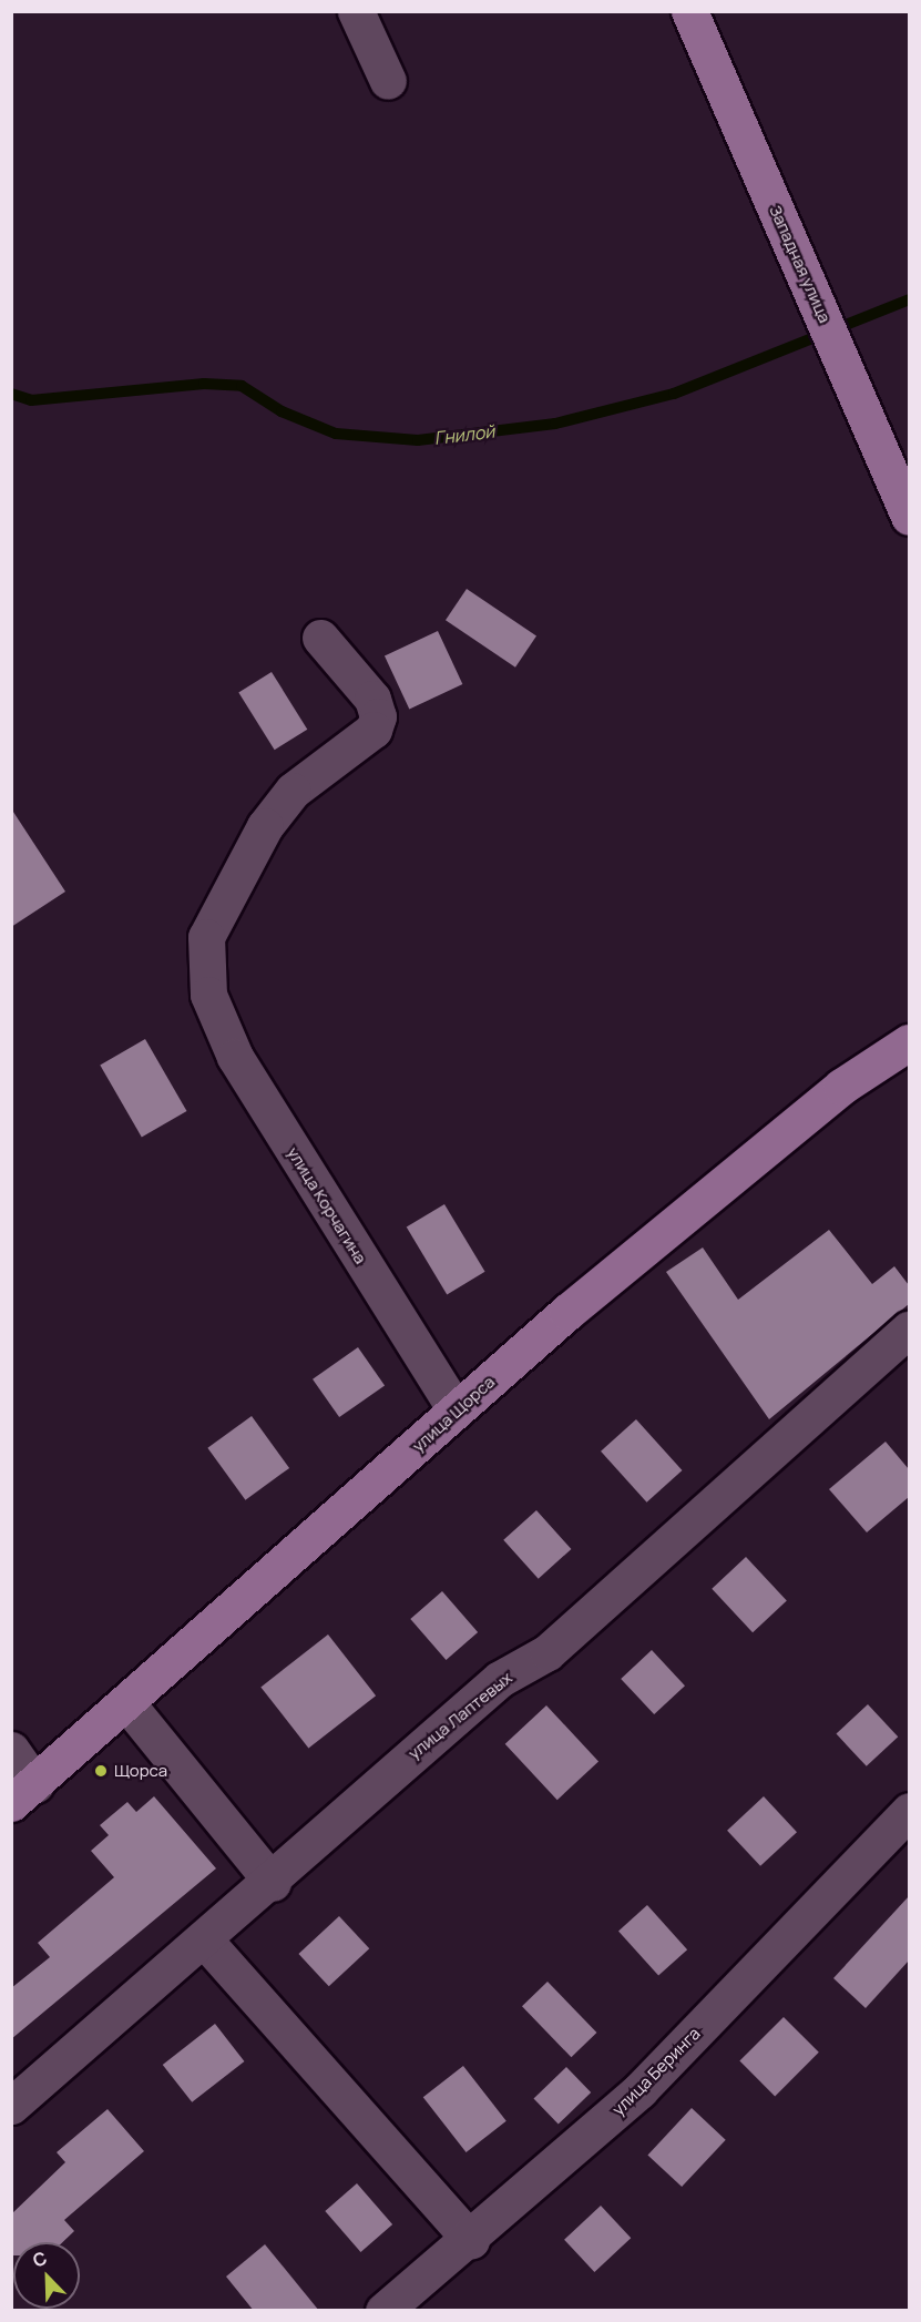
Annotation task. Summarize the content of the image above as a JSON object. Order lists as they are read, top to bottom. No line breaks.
{"streets":{"main road":["Западная улица","улица Щорса"],"street":["улица Корчагина","улица Лаптевых","улица Беринга"]},"crossings":[["улица Корчагина","улица Щорса"]],"water":["Гнилой"],"places":["Щорса"],"north":"top left"}
